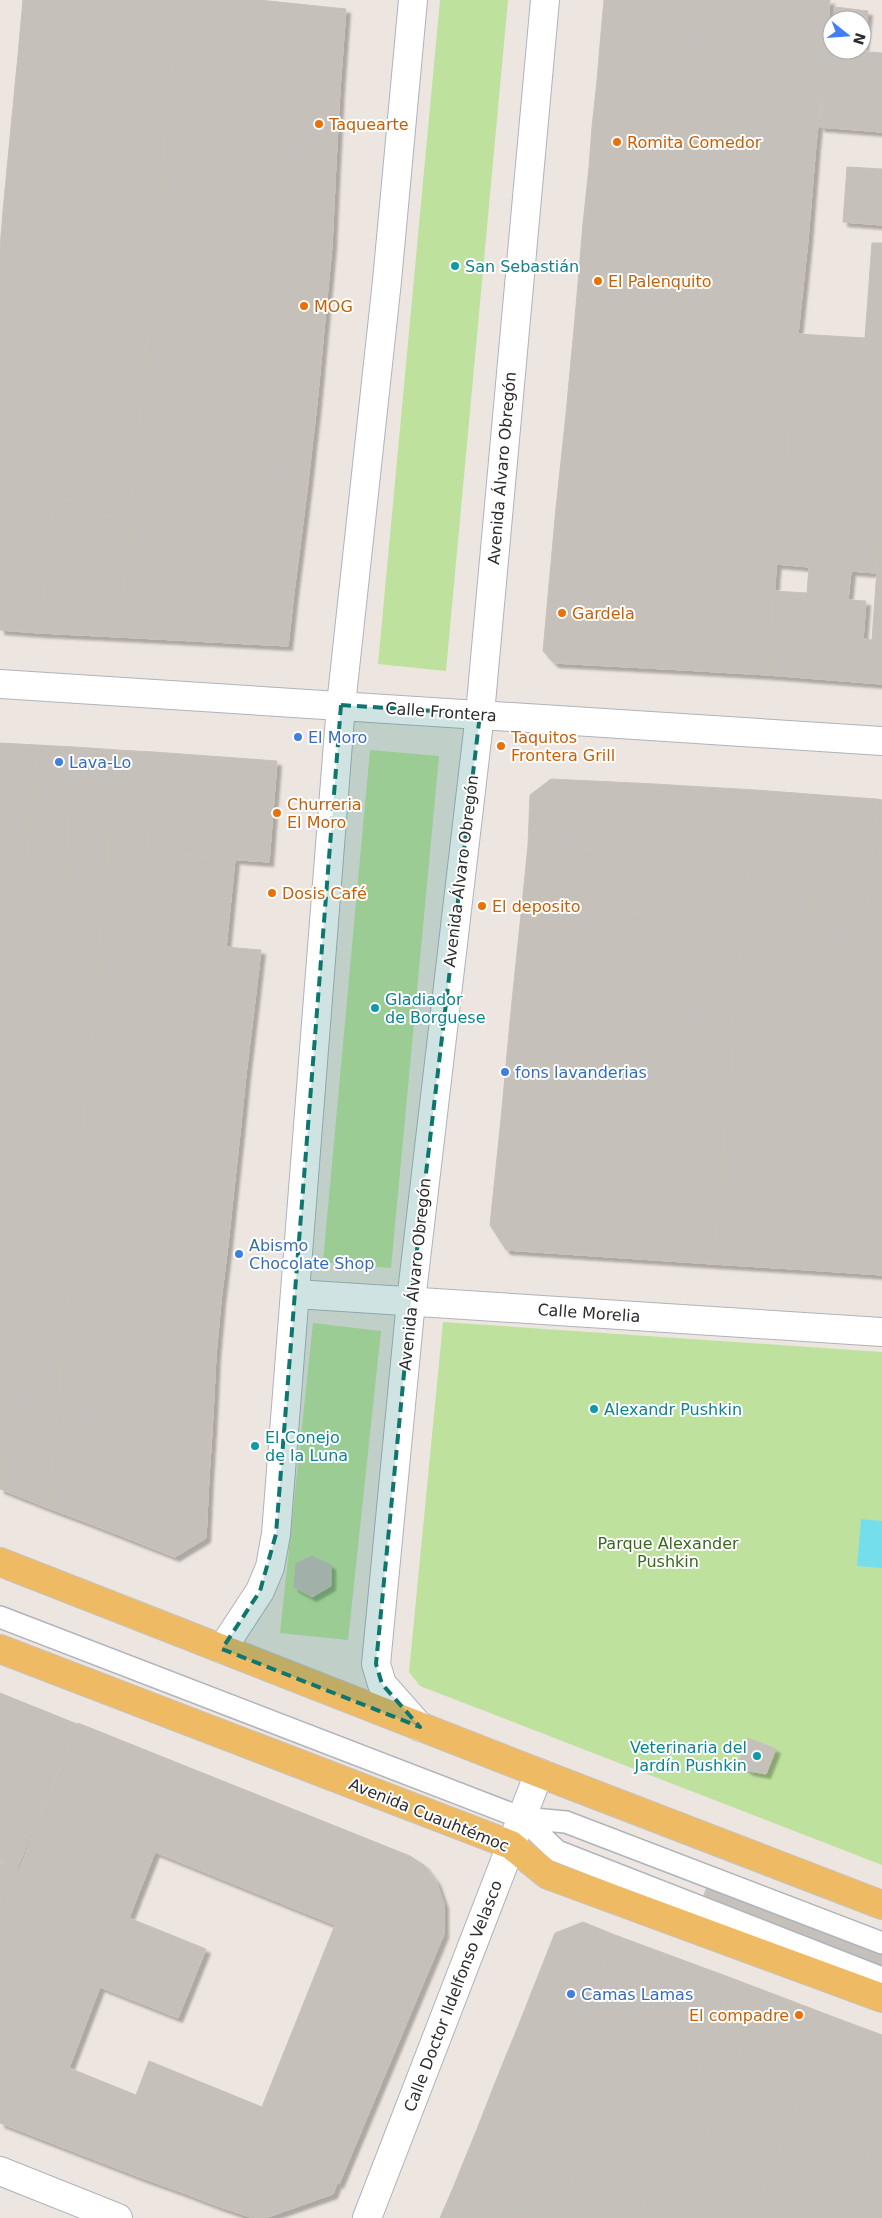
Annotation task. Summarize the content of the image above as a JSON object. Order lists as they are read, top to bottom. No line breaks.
{"streets":{"main road":["Avenida Álvaro Obregón","Calle Frontera","Calle Morelia","Avenida Cuauhtémoc","Calle Doctor Ildelfonso Velasco"]},"crossings":[["Avenida Álvaro Obregón","Calle Frontera"],["Avenida Álvaro Obregón","Calle Morelia"],["Avenida Cuauhtémoc","Calle Doctor Ildelfonso Velasco"]],"parks":["Parque Alexander Pushkin"],"places":["Taquearte","Romita Comedor","San Sebastián","El Palenquito","MOG","Gardela","El Moro","Taquitos Frontera Grill","Lava-Lo","Churreria El Moro","Dosis Café","El deposito","Gladiador de Borguese","fons lavanderias","Abismo Chocolate Shop","Alexandr Pushkin","El Conejo de la Luna","Veterinaria del Jardín Pushkin","Camas Lamas","El compadre"],"north":"right"}
